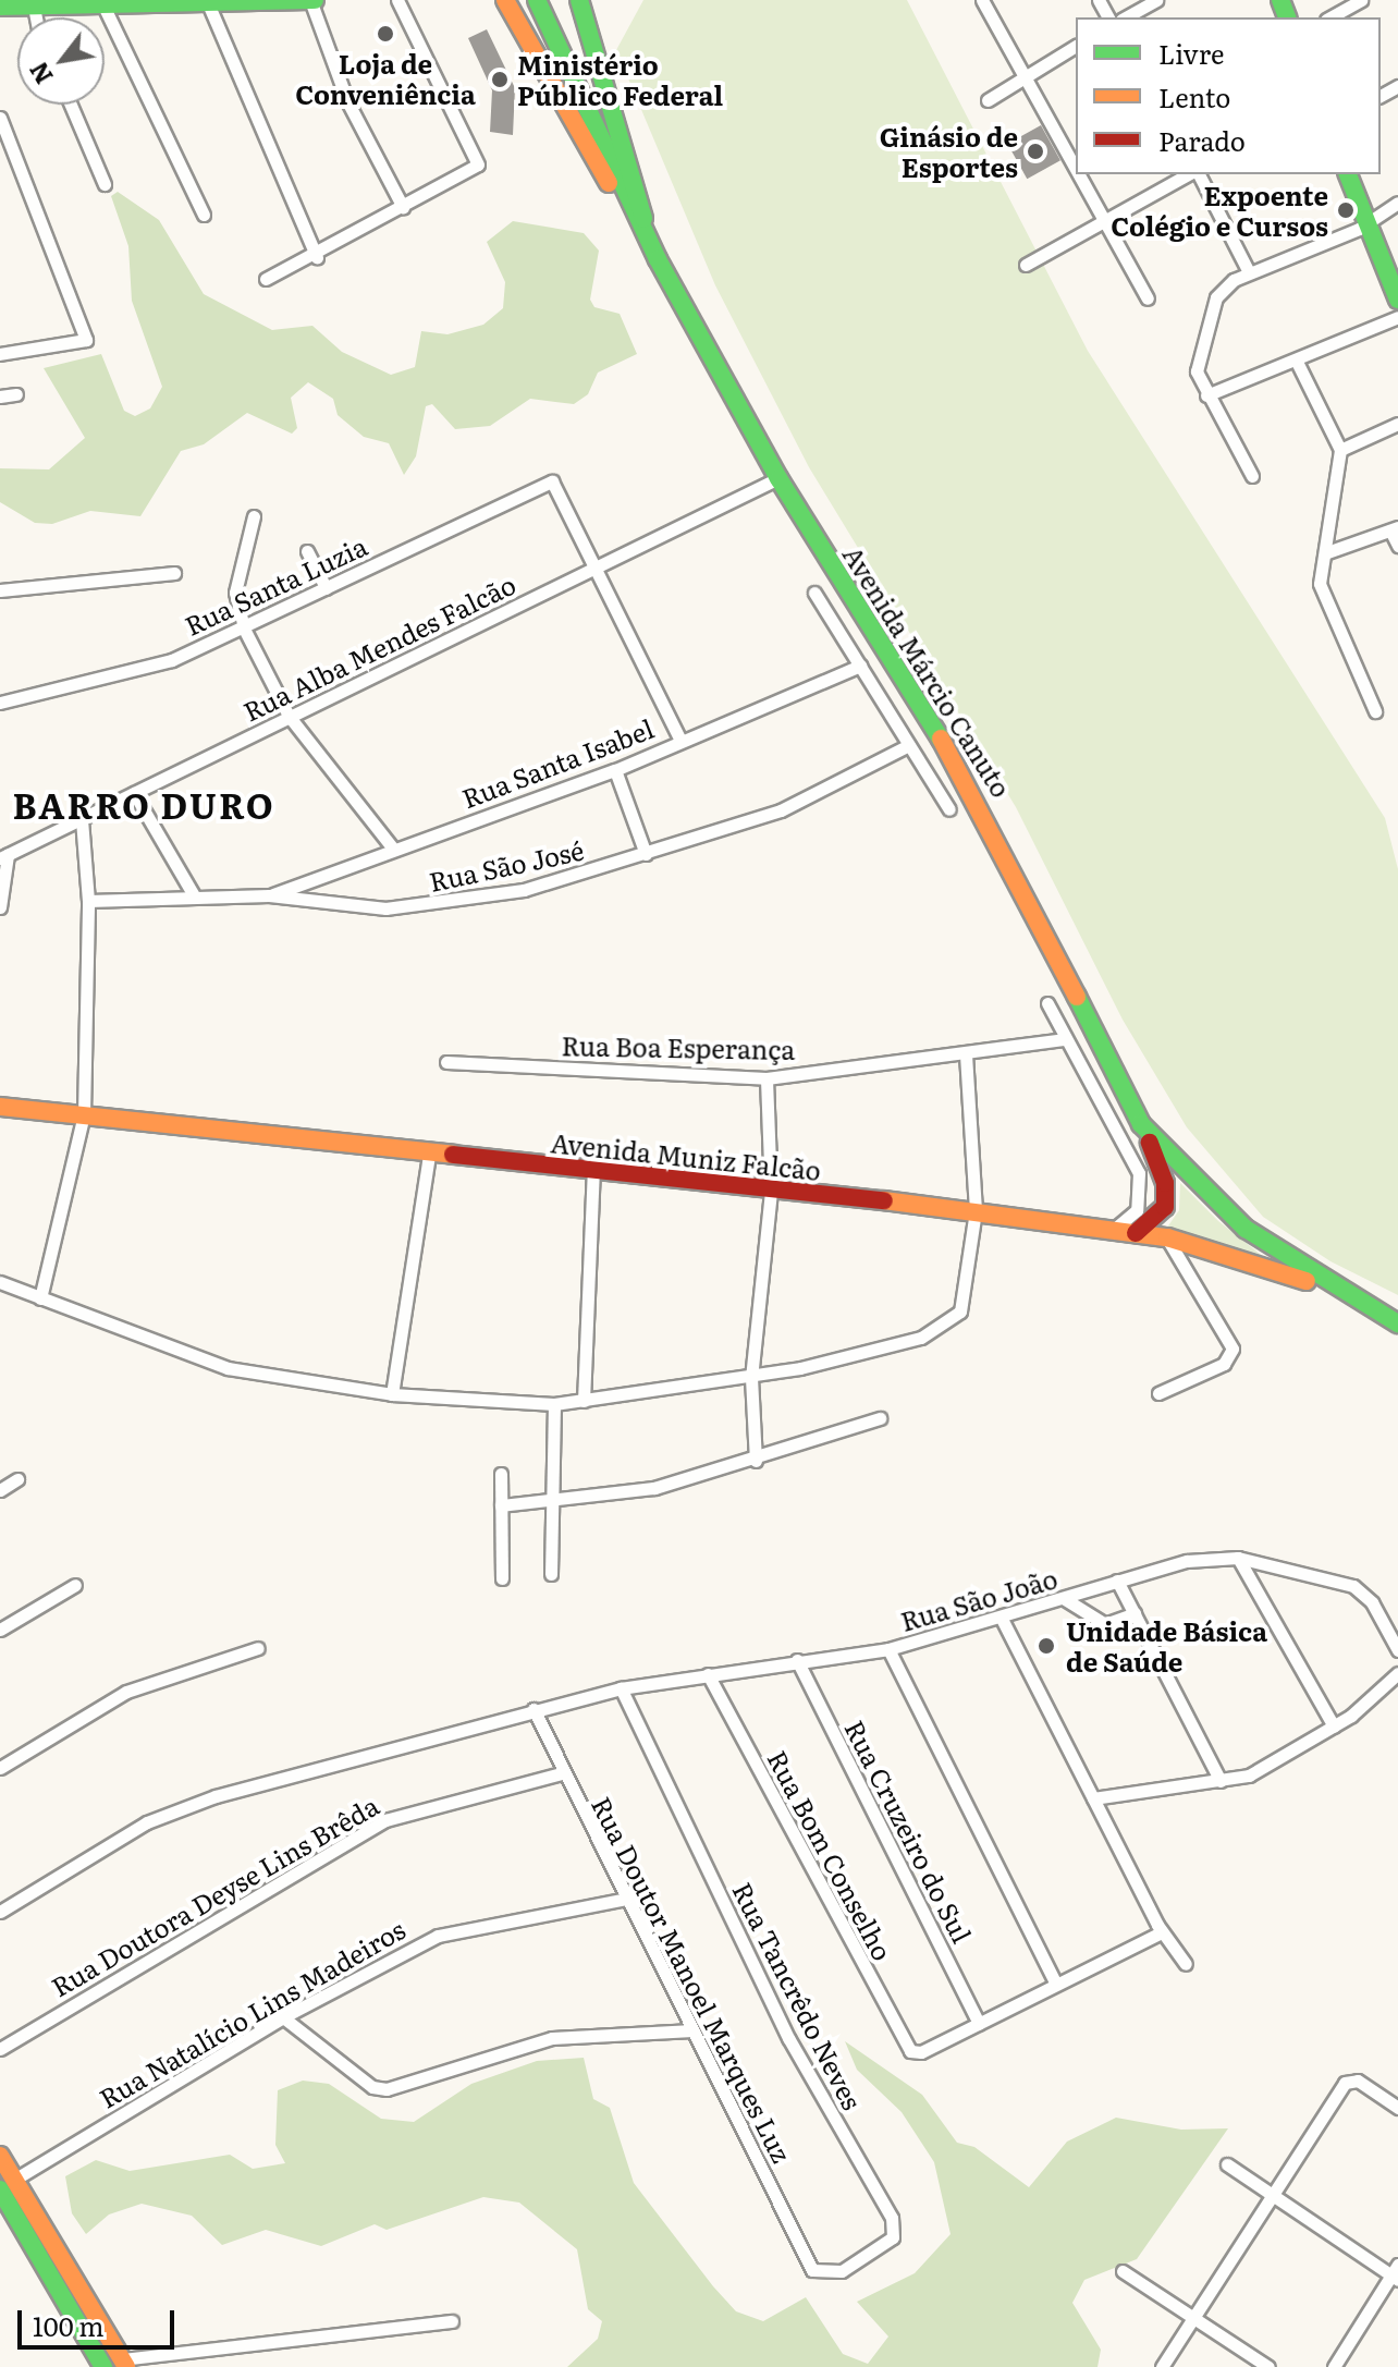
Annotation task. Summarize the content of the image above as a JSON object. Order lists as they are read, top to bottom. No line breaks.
{"streets":{"main road":["Avenida Márcio Canuto","Avenida Muniz Falcão"],"street":["Rua Santa Luzia","Rua Alba Mendes Falcão","Rua Santa Isabel","Rua São José","Rua Boa Esperança","Rua São João","Rua Cruzeiro do Sul","Rua Bom Conselho","Rua Doutora Deyse Lins Brêda","Rua Doutor Manoel Marques Luz","Rua Tancrêdo Neves","Rua Natalício Lins Madeiros"]},"crossings":[["Rua Santa Luzia","Rua Alba Mendes Falcão"],["Rua Alba Mendes Falcão","Avenida Márcio Canuto"],["Avenida Márcio Canuto","Avenida Muniz Falcão"],["Rua Santa Isabel","Rua São José"],["Rua São João","Rua Cruzeiro do Sul"],["Rua São João","Rua Bom Conselho"],["Rua São João","Rua Doutor Manoel Marques Luz"],["Rua São João","Rua Tancrêdo Neves"],["Rua Cruzeiro do Sul","Rua Bom Conselho"],["Rua Doutora Deyse Lins Brêda","Rua Doutor Manoel Marques Luz"],["Rua Doutor Manoel Marques Luz","Rua Tancrêdo Neves"],["Rua Doutor Manoel Marques Luz","Rua Natalício Lins Madeiros"]],"districts":["BARRO DURO"],"places":["Loja de Conveniência","Ministério Público Federal","Ginásio de Esportes","Expoente Colégio e Cursos","Unidade Básica de Saúde"],"legend":["Livre","Lento","Parado"],"scale_bar":"100 m","north":"bottom left"}
